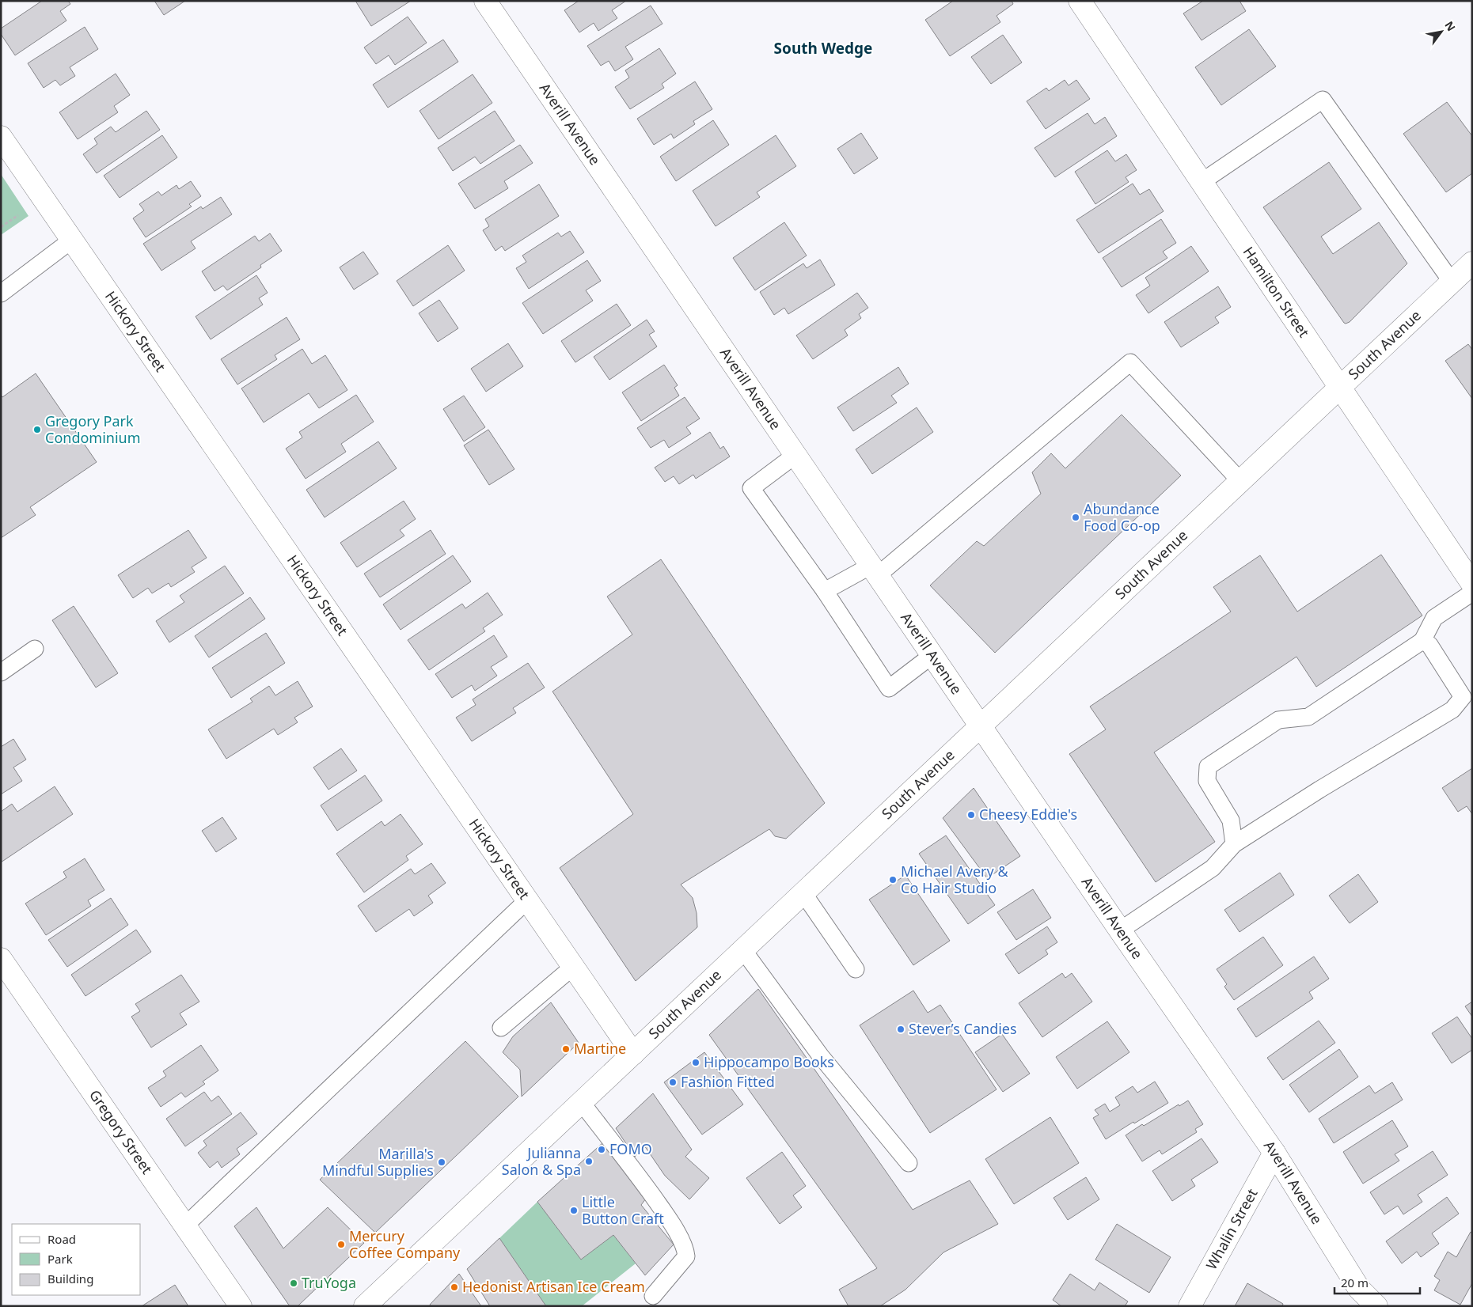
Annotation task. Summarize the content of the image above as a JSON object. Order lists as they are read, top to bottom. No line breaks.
{"streets":{"street":["Averill Avenue","Hamilton Street","Hickory Street","South Avenue","Gregory Street","Whalin Street"]},"crossings":[["Averill Avenue","South Avenue"],["Averill Avenue","Whalin Street"],["Hamilton Street","South Avenue"],["Hickory Street","South Avenue"]],"districts":["South Wedge"],"places":["Gregory Park Condominium","Abundance Food Co-op","Cheesy Eddie's","Michael Avery & Co Hair Studio","Stever’s Candies","Martine","Hippocampo Books","Fashion Fitted","FOMO","Julianna Salon & Spa","Marilla's Mindful Supplies","Little Button Craft","Mercury Coffee Company","TruYoga","Hedonist Artisan Ice Cream"],"legend":["Road","Park","Building"],"scale_bar":"20 m","north":"top right"}
